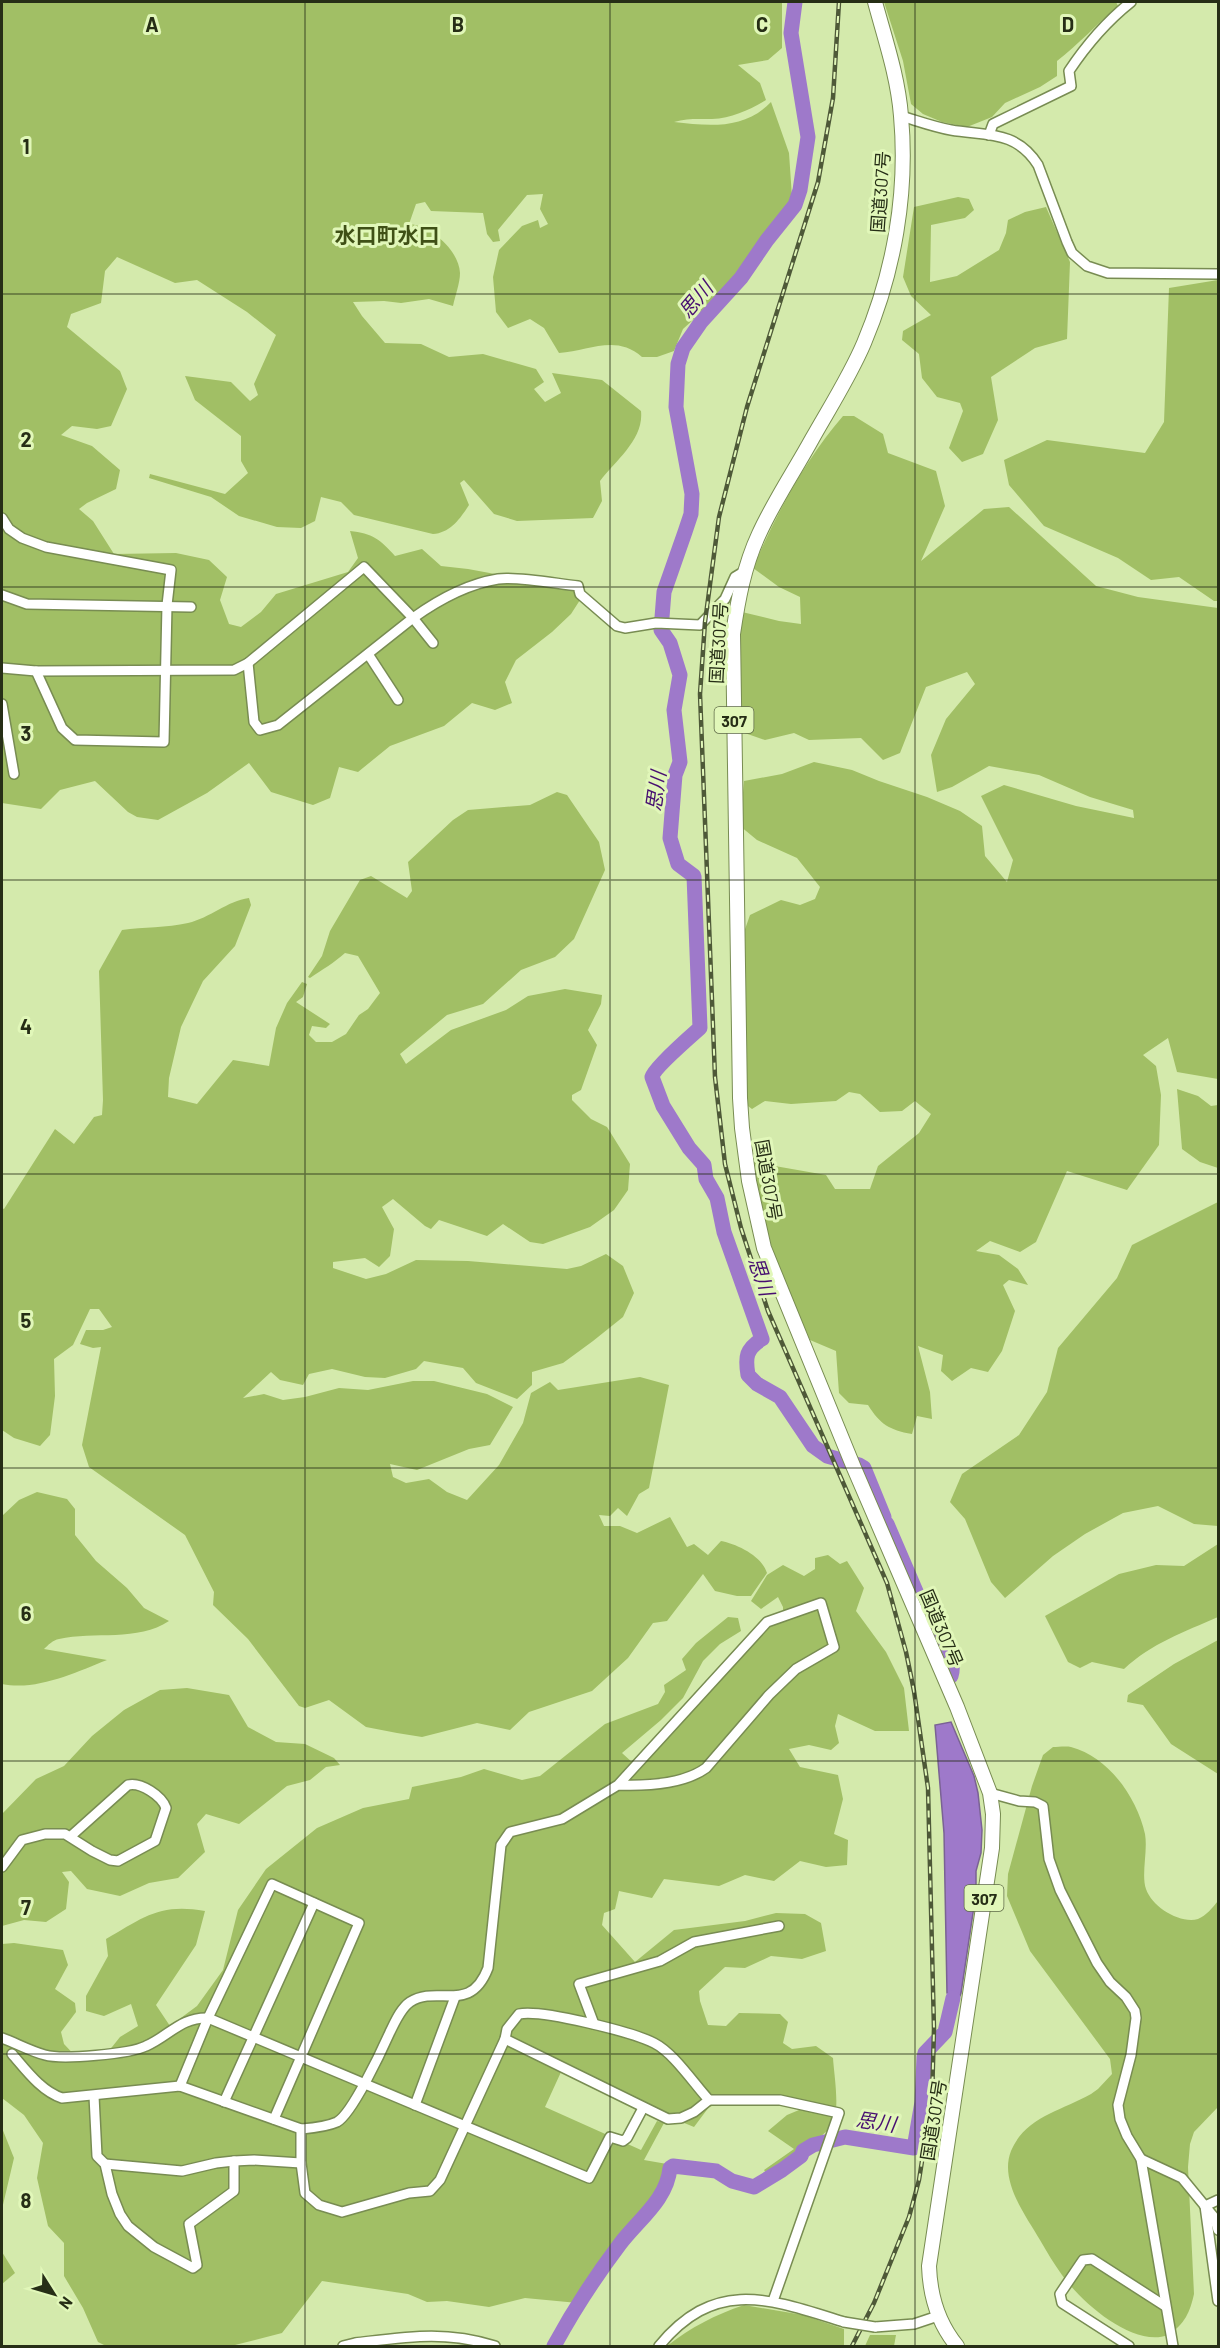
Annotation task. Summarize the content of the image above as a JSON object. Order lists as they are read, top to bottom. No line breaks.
{"streets":{"highway":["国道307号","307"]},"districts":["水口町水口"],"water":["思川"],"north":"bottom right","grid":{"columns":["A","B","C","D"],"rows":["1","2","3","4","5","6","7","8"]}}
